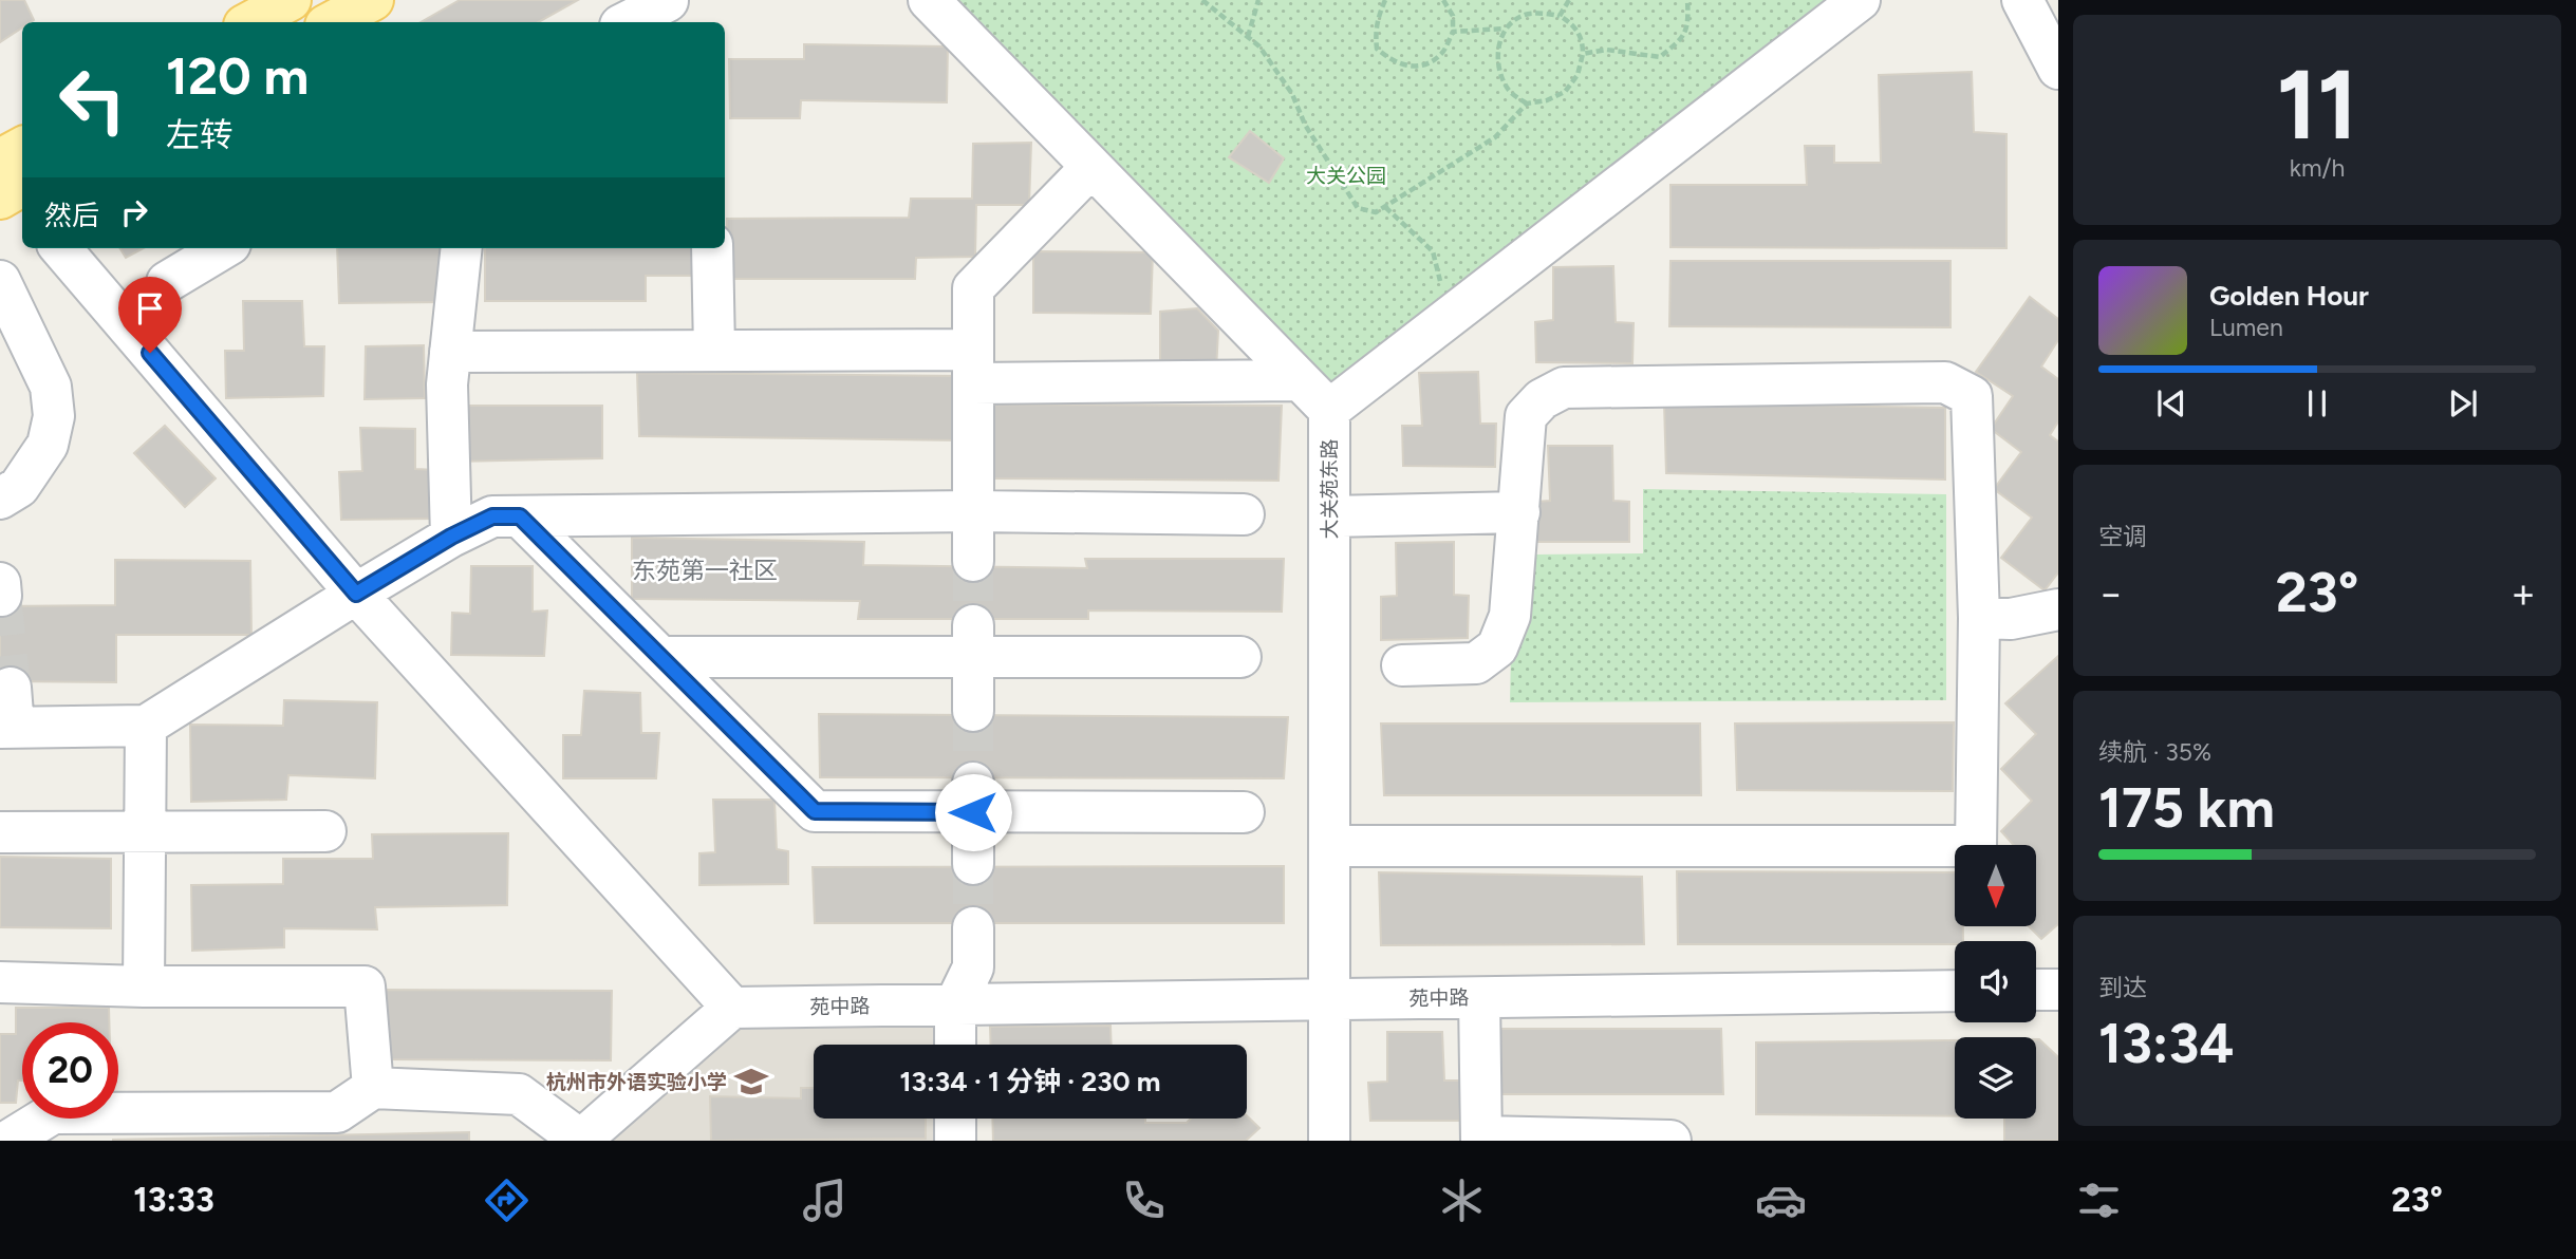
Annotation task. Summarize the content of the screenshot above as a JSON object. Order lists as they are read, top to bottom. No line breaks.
{"streets":{"street":["大关苑东路","苑中路"]},"crossings":[["大关苑东路","苑中路"]],"districts":["东苑第一社区"],"parks":["大关公园"],"places":{"school or university":["杭州市外语实验小学"]},"north":"bottom","page":{"tile":[["11","km/h"],"空调",["续航 · 35%","175 km"],["到达","13:34"]],"turn":["120 m","左转"],"then":"然后","song":["Golden Hour","Lumen"],"heat":["−","23°","+"],"limit":"20","trip":"13:34 · 1 分钟 · 230 m","tabs":["13:33","23°"]}}
